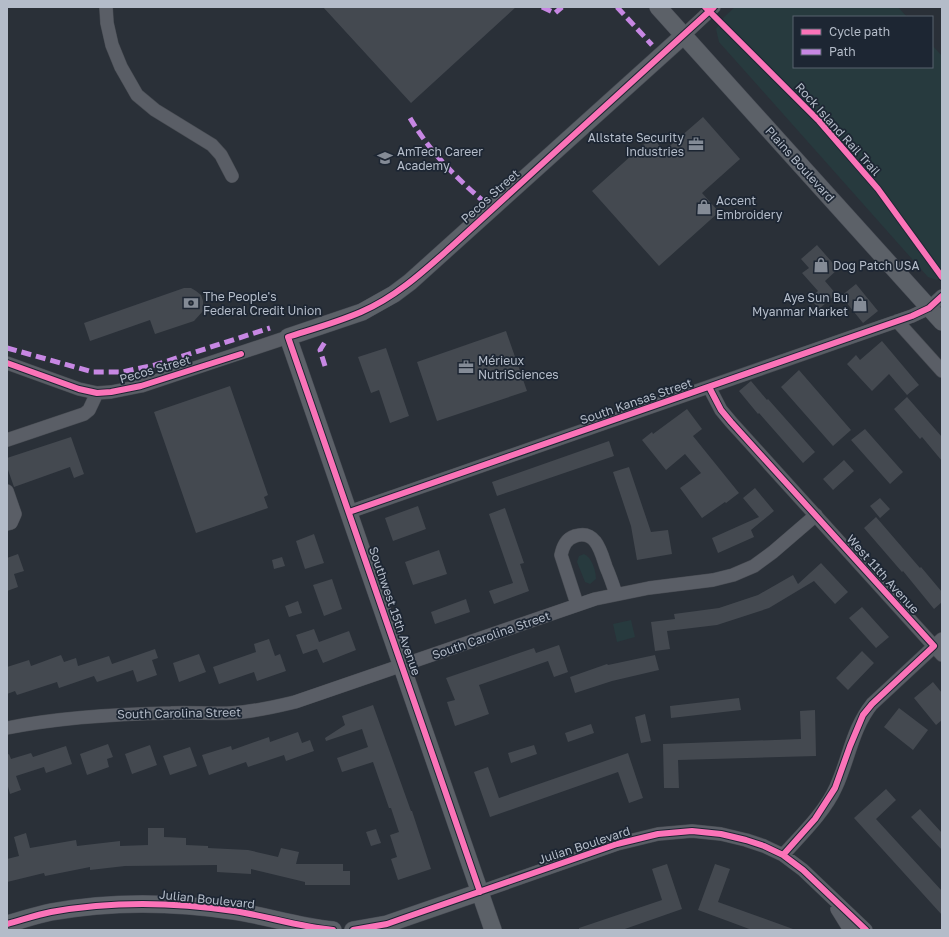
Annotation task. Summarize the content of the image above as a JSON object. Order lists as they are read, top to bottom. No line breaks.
{"streets":{"main road":["Plains Boulevard","Pecos Street","Southwest 15th Avenue","Julian Boulevard"],"street":["South Kansas Street","West 11th Avenue","South Carolina Street"],"cycle path":["Rock Island Rail Trail"]},"crossings":[["Plains Boulevard","Pecos Street"],["Plains Boulevard","South Kansas Street"],["Pecos Street","Southwest 15th Avenue"],["South Kansas Street","West 11th Avenue"],["South Kansas Street","Southwest 15th Avenue"],["West 11th Avenue","South Carolina Street"],["Southwest 15th Avenue","South Carolina Street"],["Southwest 15th Avenue","Julian Boulevard"]],"places":{"office":["Allstate Security Industries","Mérieux NutriSciences"],"school or university":["AmTech Career Academy"],"shop":["Accent Embroidery","Dog Patch USA","Aye Sun Bu Myanmar Market"],"bank":["The People's Federal Credit Union"]},"legend":["Cycle path","Path"]}
